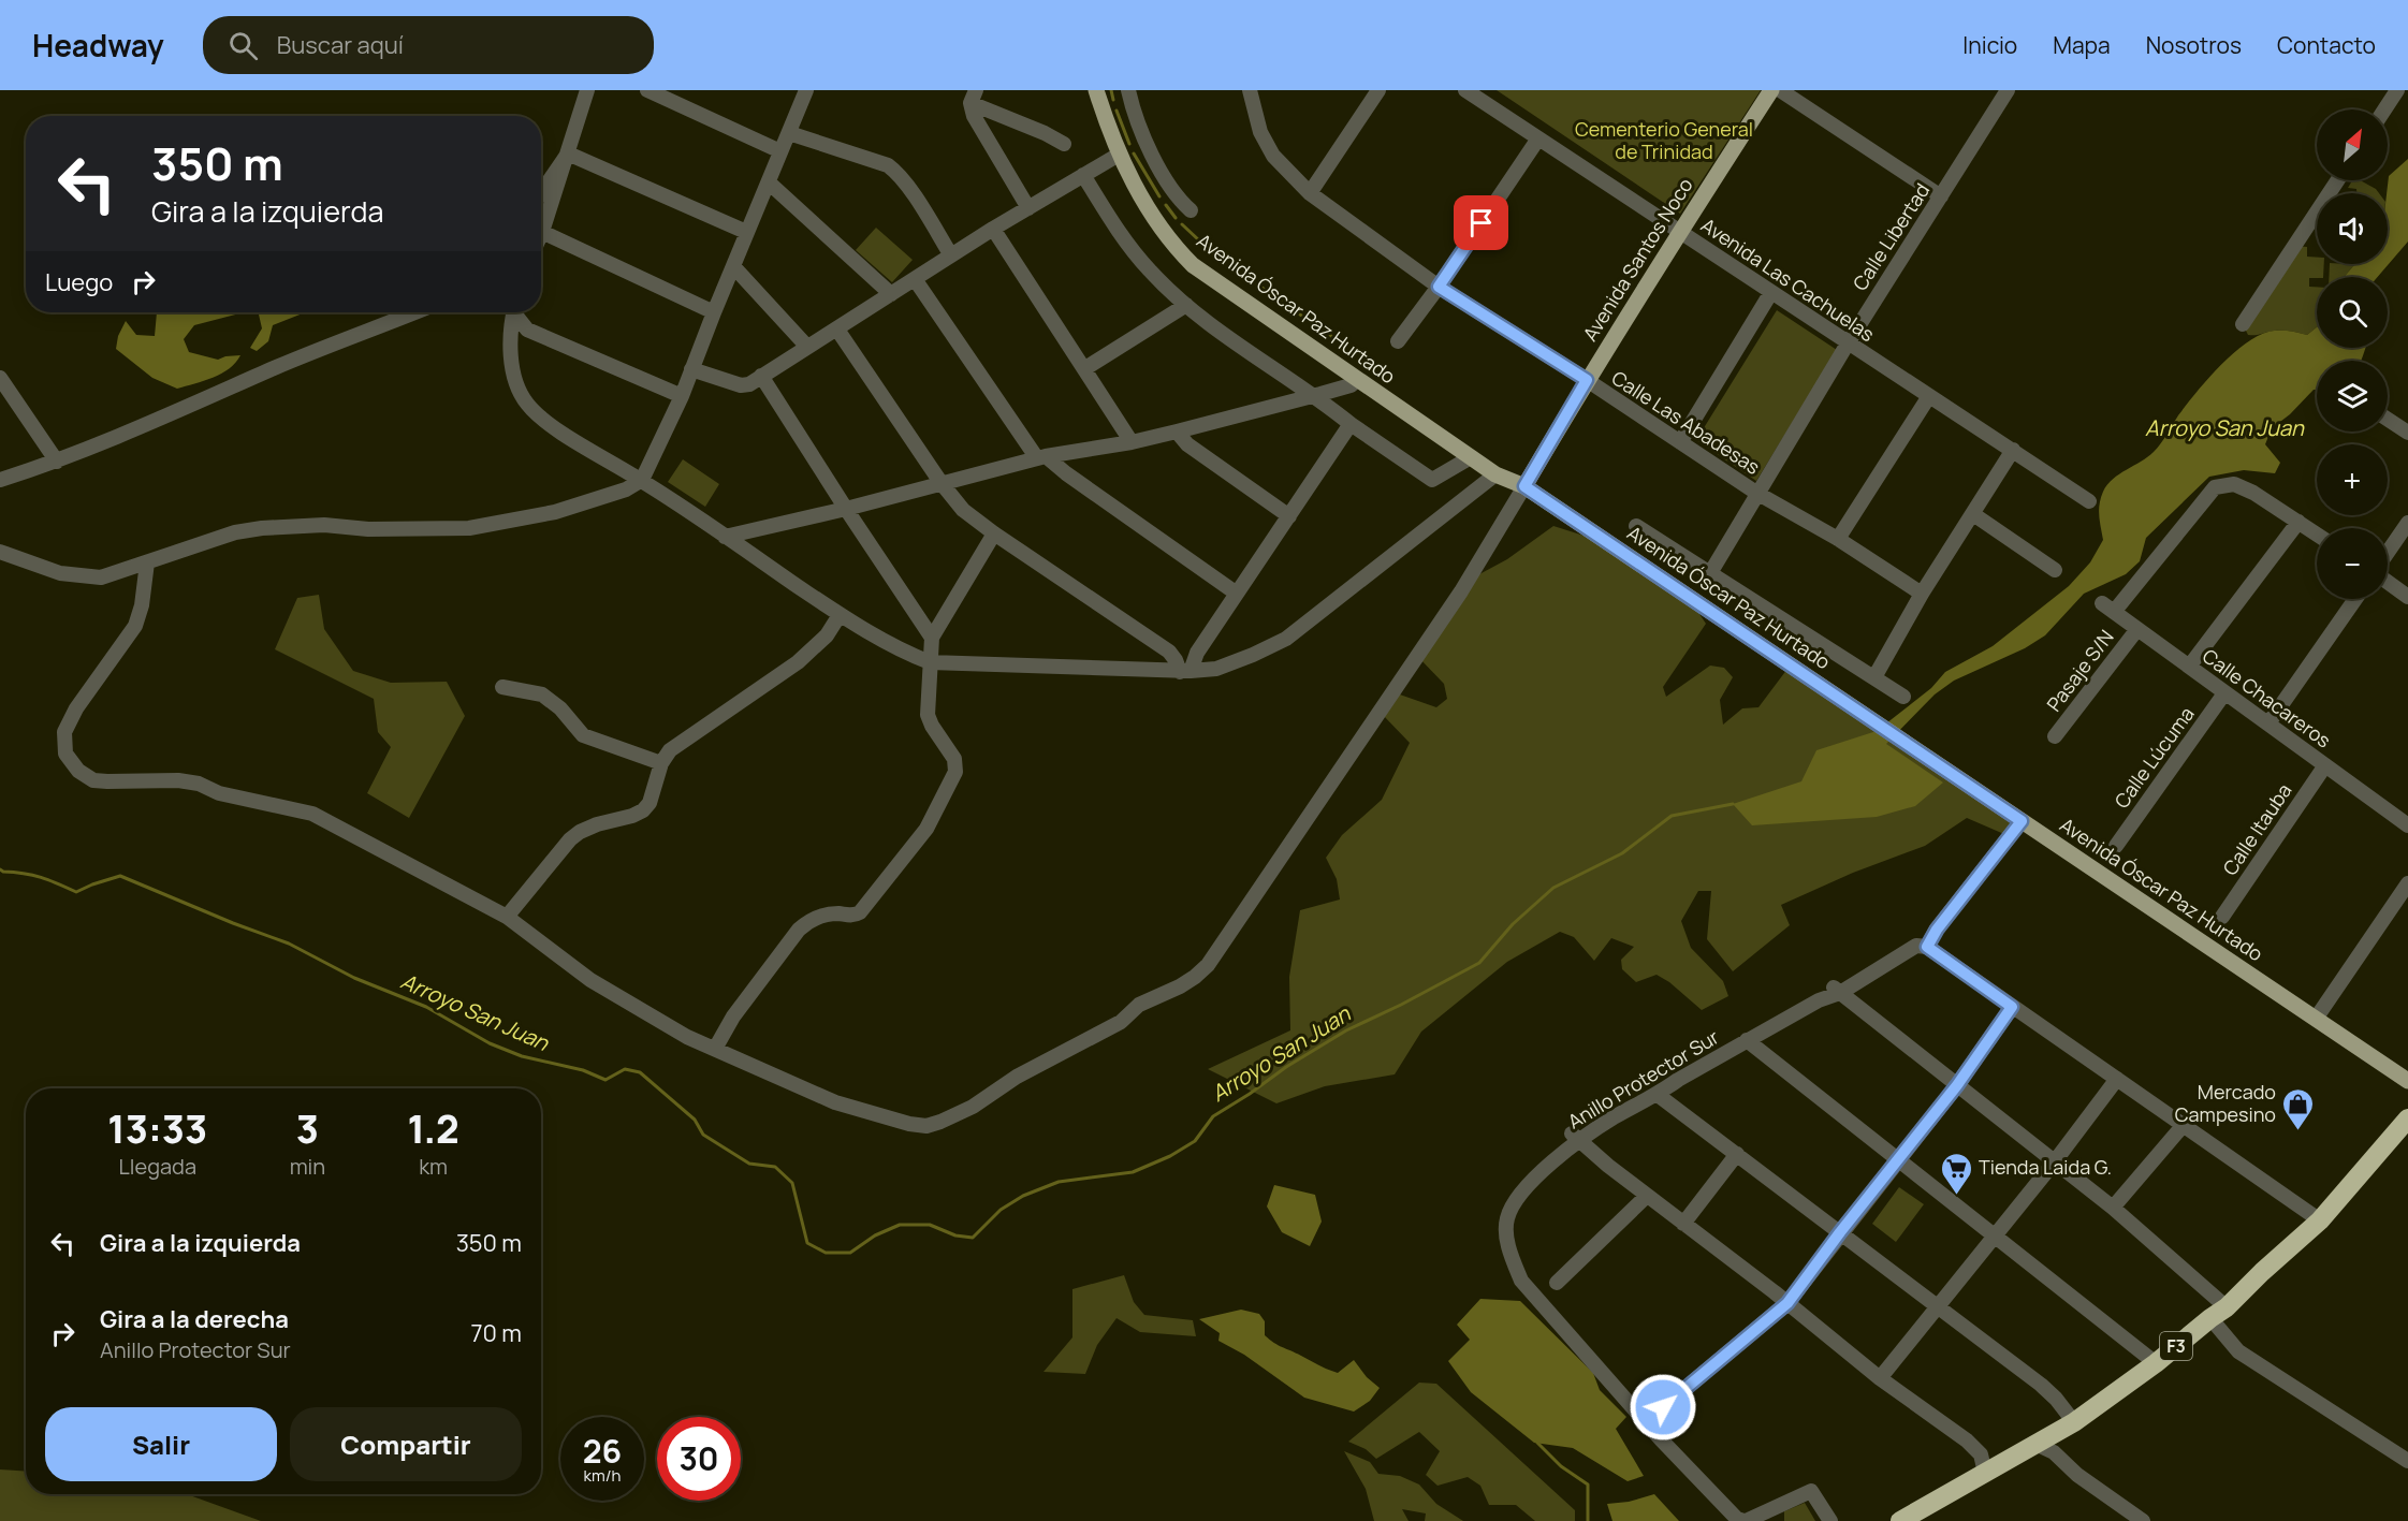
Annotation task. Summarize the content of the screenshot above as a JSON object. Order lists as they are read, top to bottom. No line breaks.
{"streets":{"highway":["F3"],"main road":["Avenida Santos Noco","Avenida Óscar Paz Hurtado"],"street":["Calle Libertad","Avenida Las Cachuelas","Calle Las Abadesas","Pasaje S/N","Calle Chacareros","Calle Lúcuma","Calle Itauba","Anillo Protector Sur"]},"crossings":[["Calle Libertad","Avenida Las Cachuelas"],["Calle Libertad","Calle Las Abadesas"],["Avenida Santos Noco","Avenida Las Cachuelas"],["Avenida Santos Noco","Avenida Óscar Paz Hurtado"],["Avenida Santos Noco","Calle Las Abadesas"],["Pasaje S/N","Calle Chacareros"],["Calle Chacareros","Calle Lúcuma"],["Calle Chacareros","Calle Itauba"]],"water":["Arroyo San Juan"],"parks":["Cementerio General de Trinidad"],"places":{"shop":["Mercado Campesino"],"supermarket":["Tienda Laida G."]},"north":"top right","page":{"header":"Headway","search":"Buscar aquí","nav":["Inicio","Mapa","Nosotros","Contacto"],"map_buttons":["+","−"],"turn":["350 m","Gira a la izquierda"],"then":"Luego","eta":["13:33","Llegada","3","min","1.2","km"],"list":[{"name":"Gira a la izquierda","value":"350 m"},{"name":"Gira a la derecha","note":"Anillo Protector Sur","value":"70 m"}],"buttons":["Salir","Compartir"],"speed":"26 km/h","limit":"30"}}
